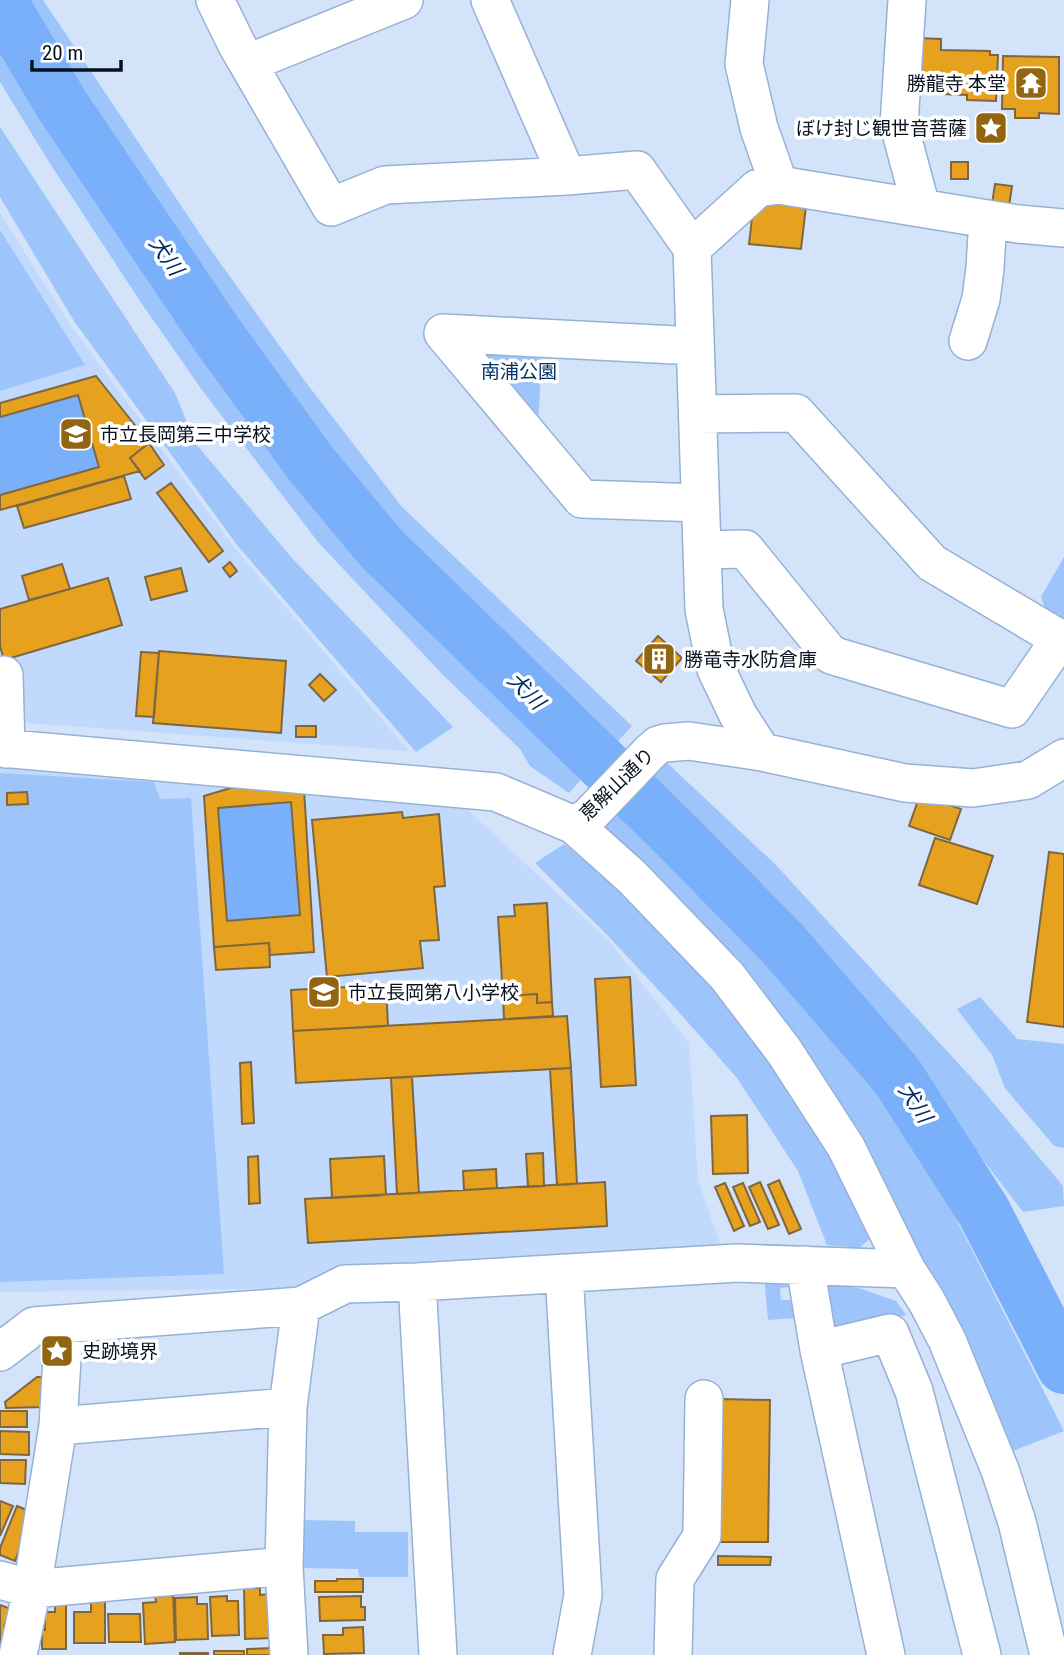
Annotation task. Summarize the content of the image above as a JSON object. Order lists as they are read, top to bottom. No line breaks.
{"streets":{"street":["恵解山通り"]},"water":["犬川"],"parks":["南浦公園"],"places":{"temple":["勝龍寺 本堂"],"place":["ぼけ封じ観世音菩薩","史跡境界"],"school or university":["市立長岡第三中学校","市立長岡第八小学校"],"building":["勝竜寺水防倉庫"]},"scale_bar":"20 m"}
